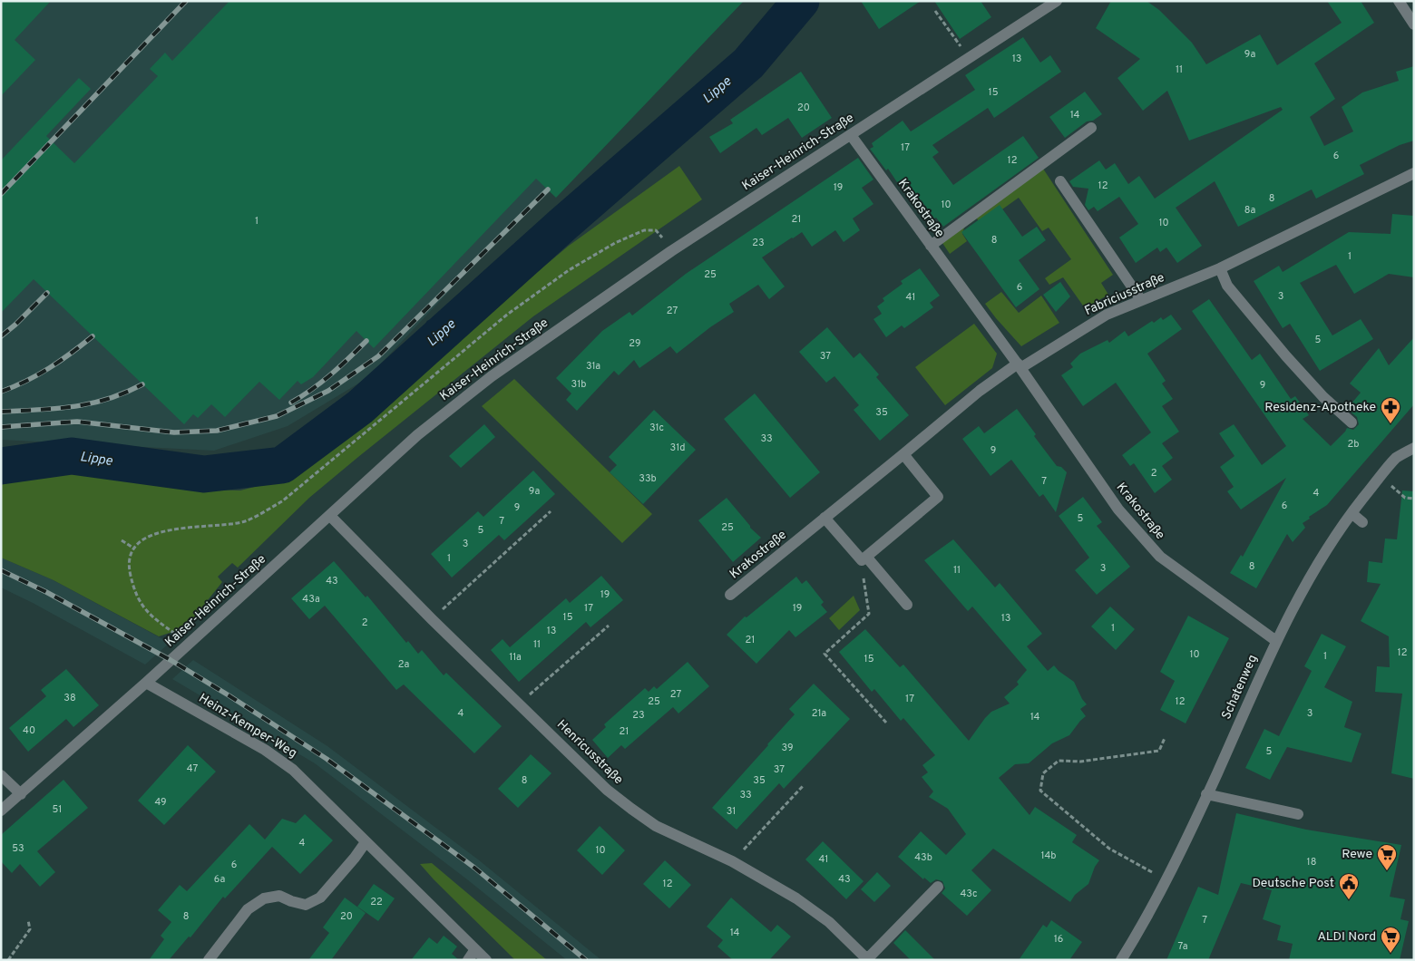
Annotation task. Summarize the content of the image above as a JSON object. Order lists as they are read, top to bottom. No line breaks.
{"streets":{"street":["Kaiser-Heinrich-Straße","Krakostraße","Fabriciusstraße","Schatenweg","Heinz-Kemper-Weg","Henricusstraße"]},"crossings":[["Kaiser-Heinrich-Straße","Krakostraße"],["Kaiser-Heinrich-Straße","Heinz-Kemper-Weg"],["Kaiser-Heinrich-Straße","Henricusstraße"],["Krakostraße","Fabriciusstraße"],["Krakostraße","Schatenweg"]],"water":["Lippe"],"places":{"pharmacy":["Residenz-Apotheke"],"supermarket":["Rewe","ALDI Nord"],"public building":["Deutsche Post"]},"house_numbers":["9a","13","11","15","20","14","17","6","12","12","19","8","10","8a","21","1","10","8","23","1","25","6","3","41","27","5","29","37","31a","31b","9","35","31c","33","2b","31d","9","2","33b","7","9a","4","6","9","5","7","25","5","3","1","8","3","11","43","19","43a","17","19","15","13","2","1","13","21","11","12","10","1","11a","15","2a","27","38","17","25","12","4","21a","3","23","14","40","21","39","5","47","37","8","35","33","49","51","31","4","53","10","14b","43b","41","18","6","6a","43","12","43c","22","8","20","7","14","16","7a"]}
